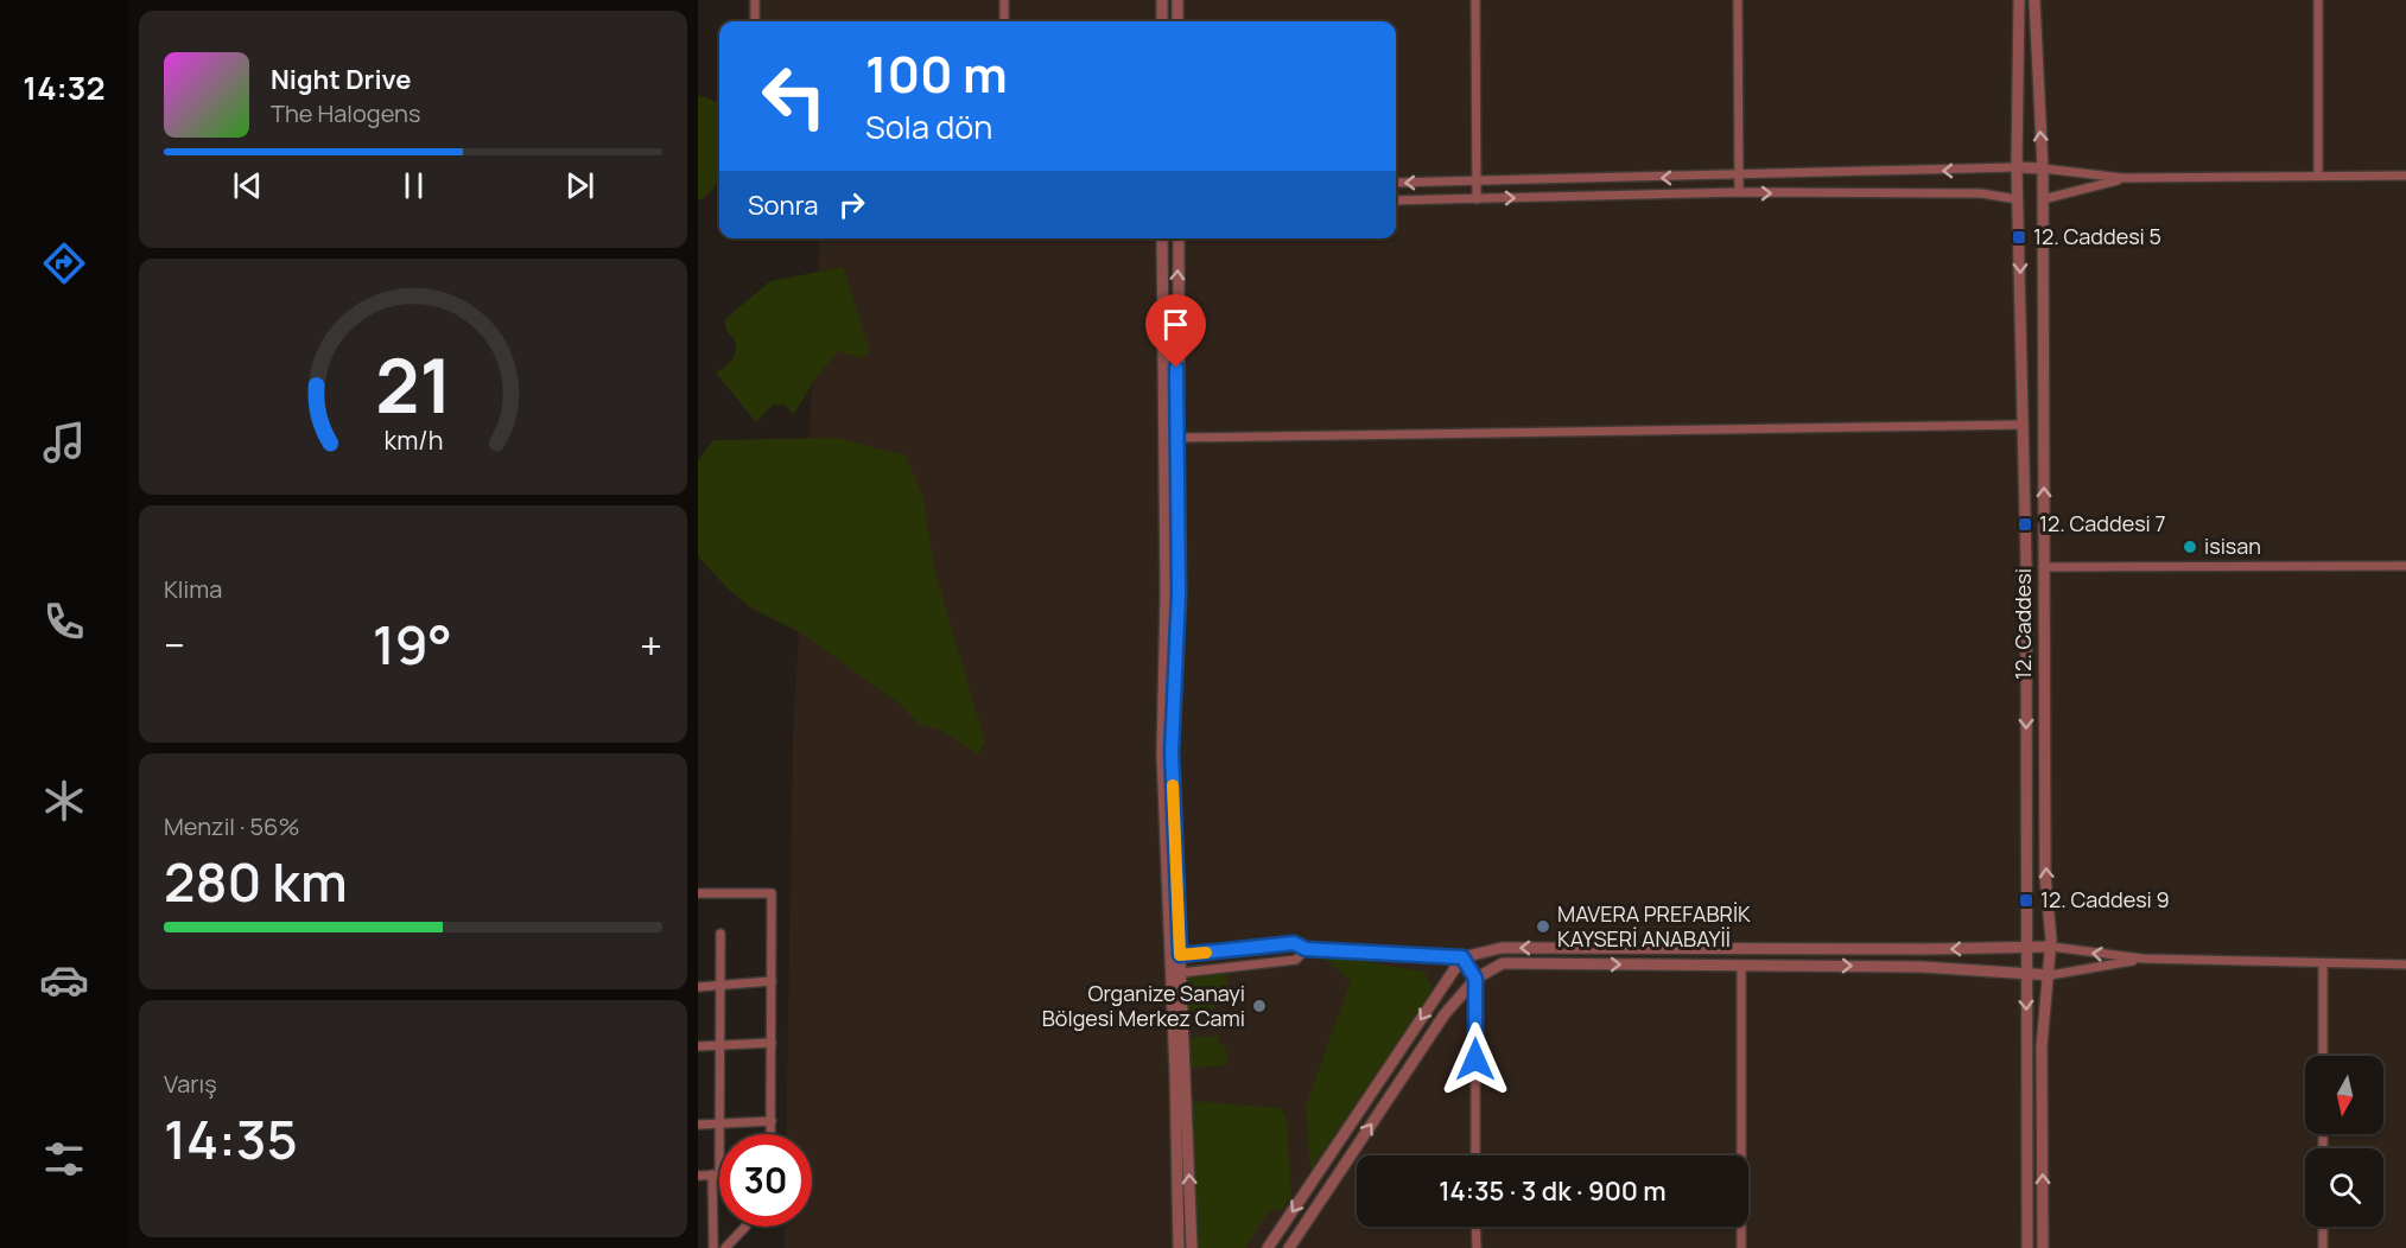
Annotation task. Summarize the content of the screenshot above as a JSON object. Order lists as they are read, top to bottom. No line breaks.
{"streets":{"street":["12. Caddesi"]},"places":{"transit":["12. Caddesi 5","12. Caddesi 7","12. Caddesi 9"],"other":["isisan","MAVERA PREFABRİK KAYSERİ ANABAYİİ","Organize Sanayi Bölgesi Merkez Cami"]},"north":"bottom","page":{"tabs":"14:32","turn":["100 m","Sola dön"],"song":["Night Drive","The Halogens"],"then":"Sonra","tile":["Klima",["Menzil · 56%","280 km"],["Varış","14:35"]],"heat":["−","19°","+"],"limit":"30","trip":"14:35 · 3 dk · 900 m","gauge":["21","km/h"]}}
